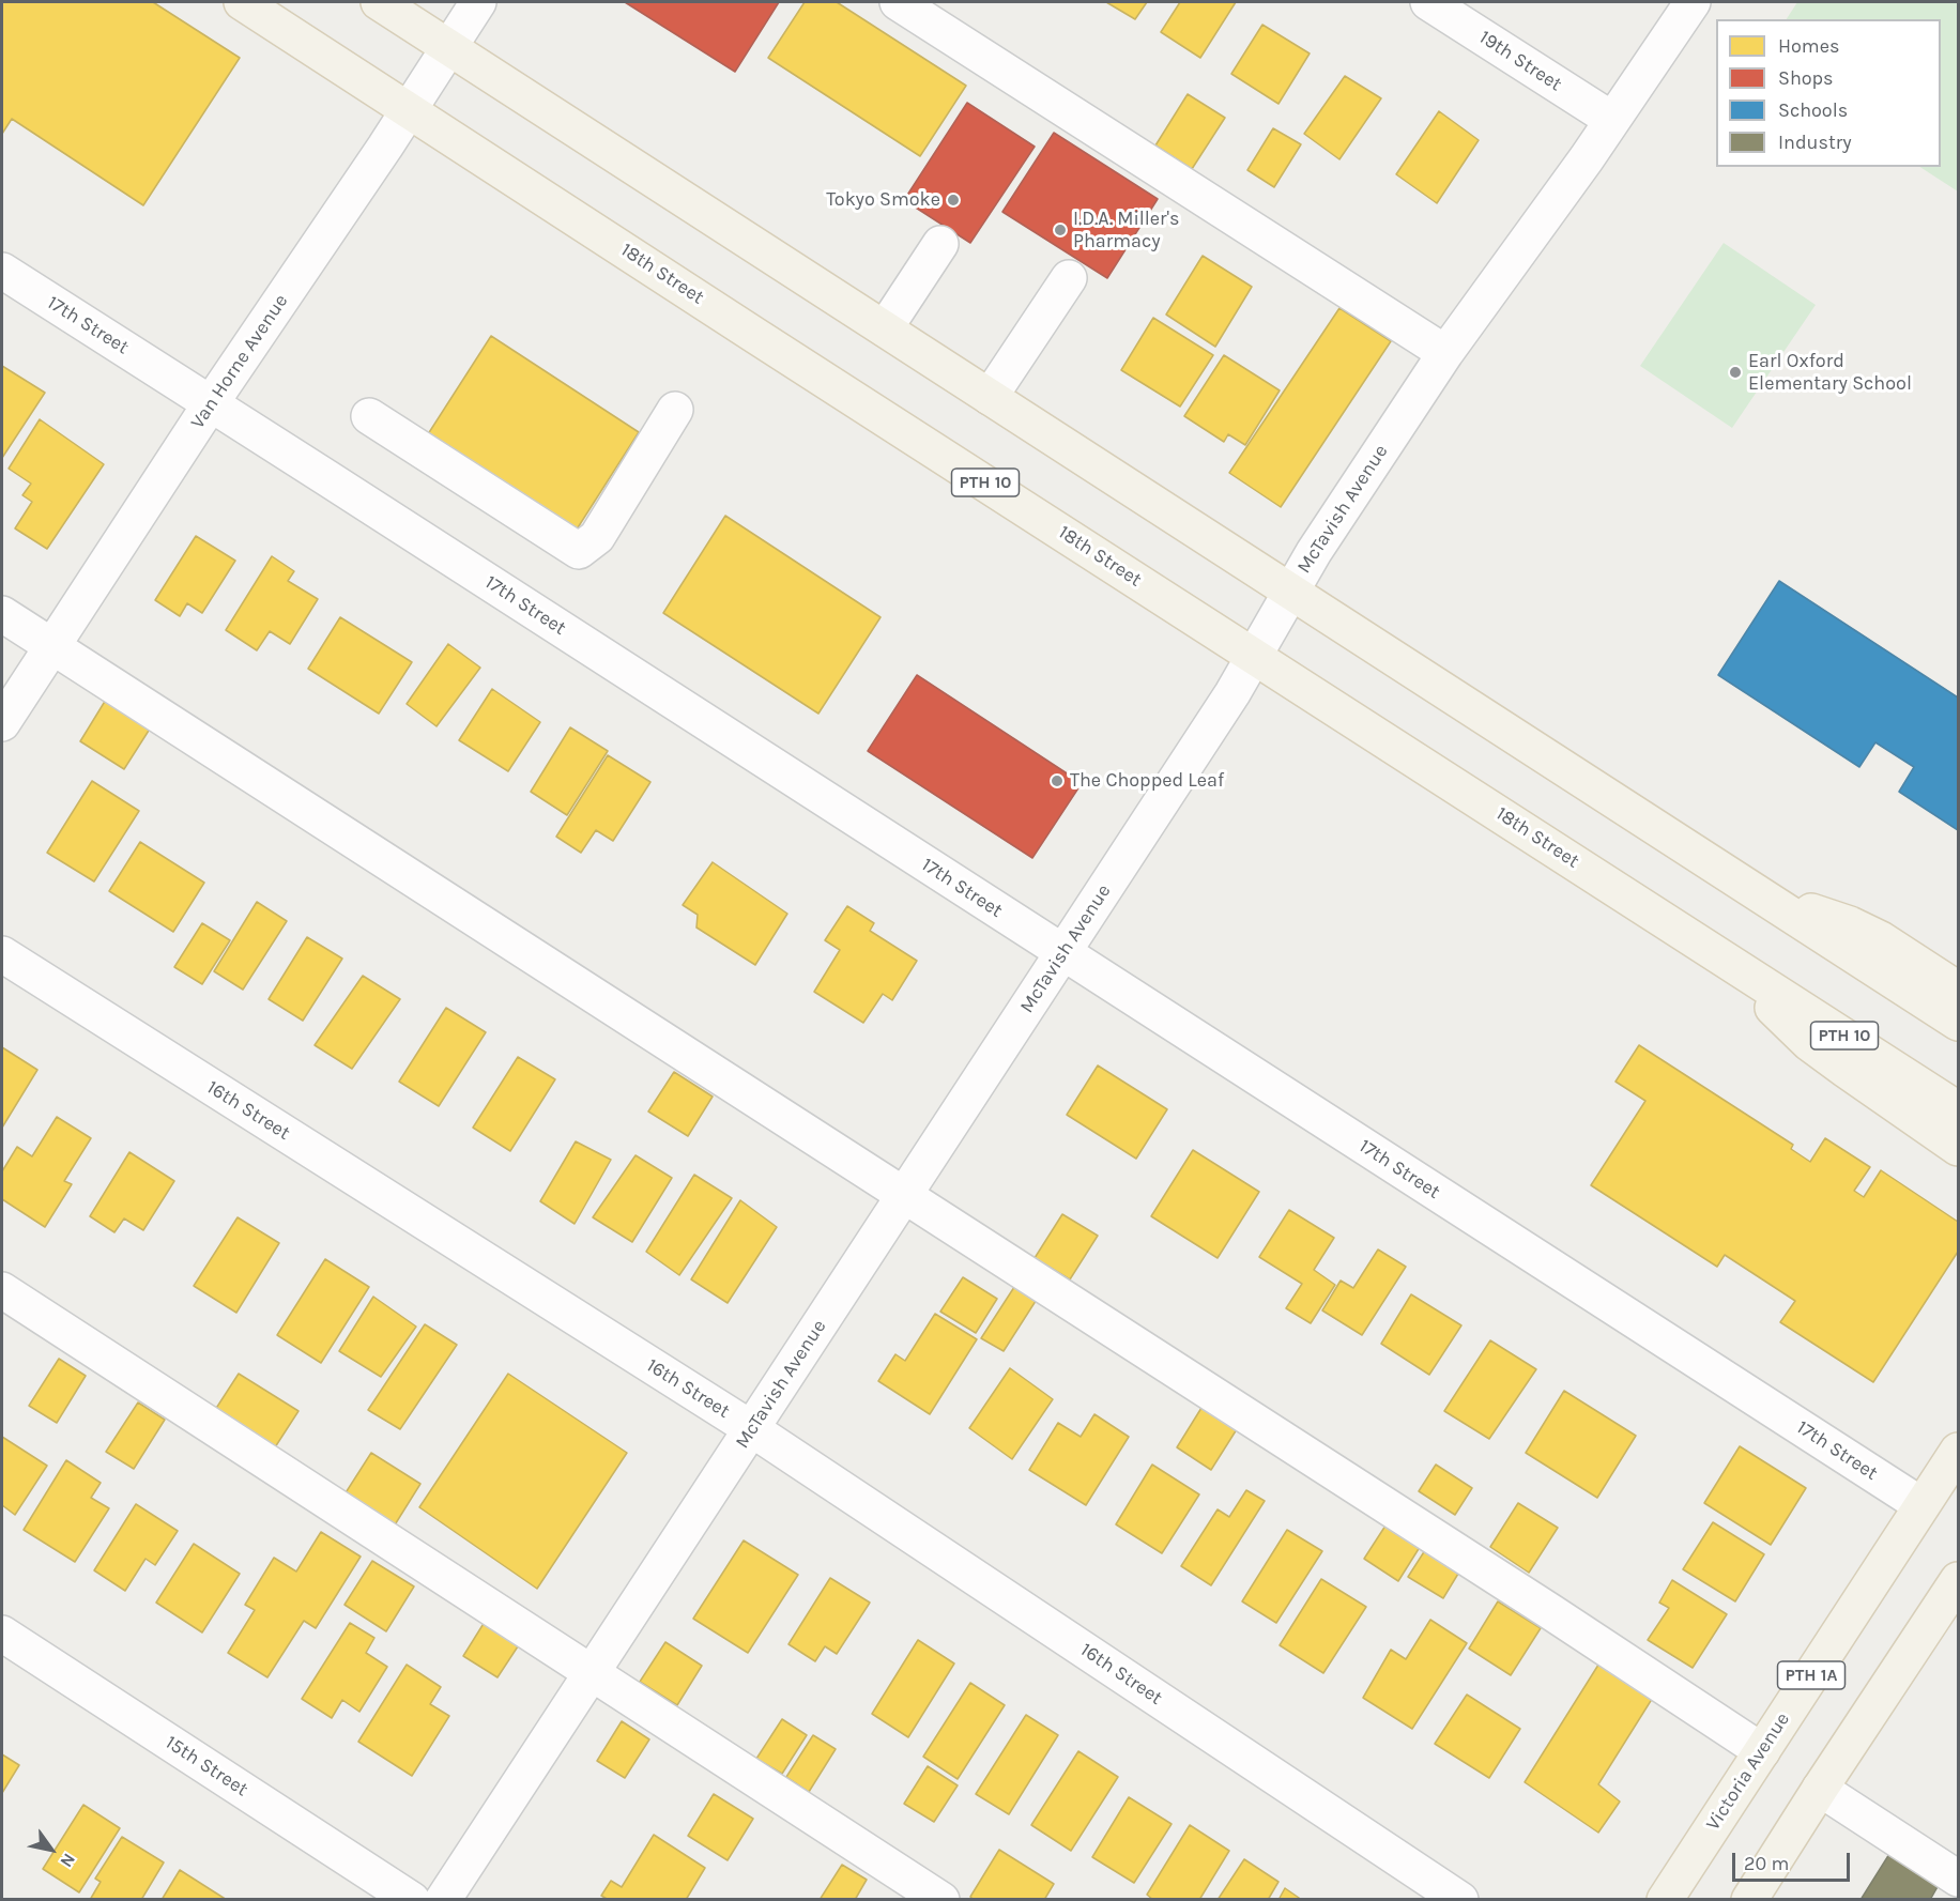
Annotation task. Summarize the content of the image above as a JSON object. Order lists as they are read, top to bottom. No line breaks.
{"streets":{"main road":["18th Street","PTH 10","PTH 1A","Victoria Avenue"],"street":["19th Street","17th Street","Van Horne Avenue","McTavish Avenue","16th Street","15th Street"]},"crossings":[["19th Street","McTavish Avenue"],["18th Street","Van Horne Avenue"],["18th Street","McTavish Avenue"],["17th Street","Van Horne Avenue"],["17th Street","McTavish Avenue"],["17th Street","Victoria Avenue"],["McTavish Avenue","16th Street"]],"places":["Tokyo Smoke","I.D.A. Miller's Pharmacy","Earl Oxford Elementary School","The Chopped Leaf"],"legend":["Homes","Shops","Schools","Industry"],"scale_bar":"20 m","north":"bottom right"}
